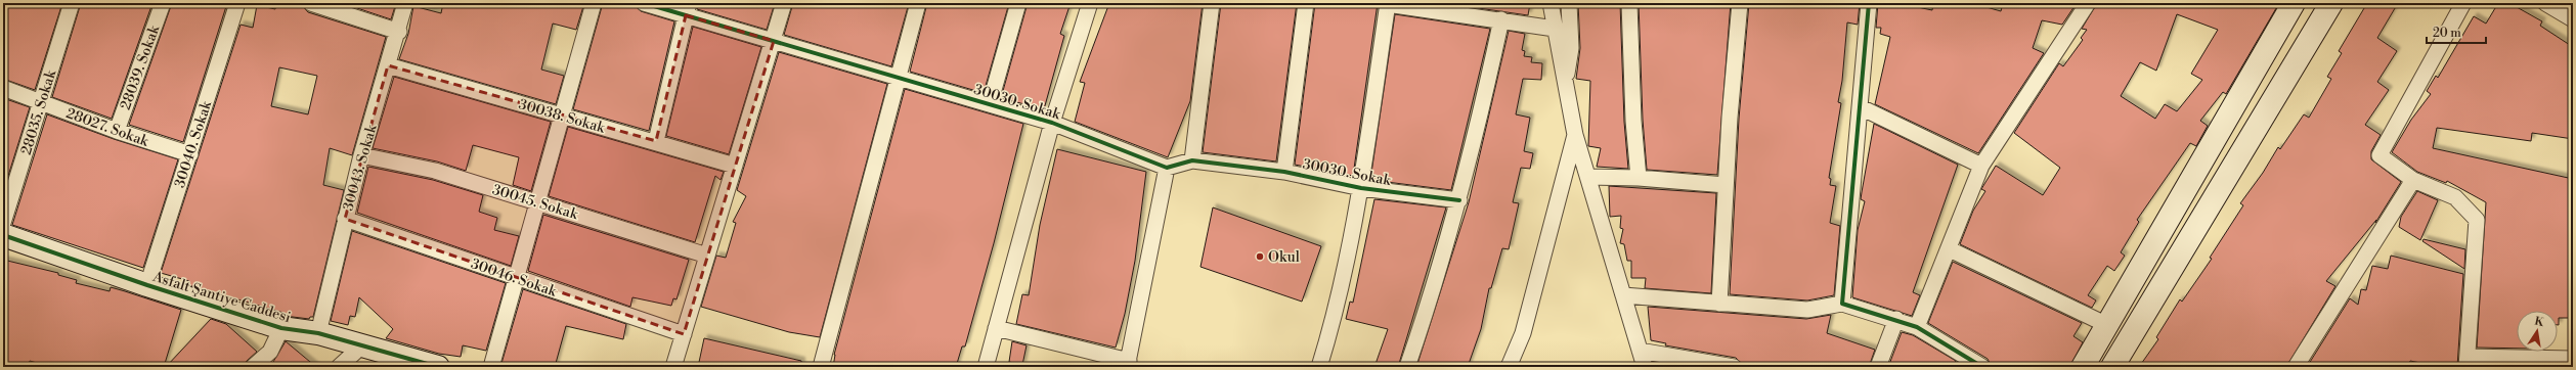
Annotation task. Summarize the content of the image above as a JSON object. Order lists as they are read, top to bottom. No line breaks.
{"streets":{"street":["28039. Sokak","30030. Sokak","28035. Sokak","30038. Sokak","28027. Sokak","30040. Sokak","30043. Sokak","30045. Sokak","30046. Sokak","Asfalt Şantiye Caddesi"]},"crossings":[["28039. Sokak","28027. Sokak"],["28035. Sokak","28027. Sokak"],["30038. Sokak","30043. Sokak"],["28027. Sokak","30040. Sokak"],["30040. Sokak","Asfalt Şantiye Caddesi"],["30043. Sokak","30045. Sokak"],["30043. Sokak","30046. Sokak"],["30043. Sokak","Asfalt Şantiye Caddesi"]],"places":["Okul"],"scale_bar":"20 m","north":"top"}
